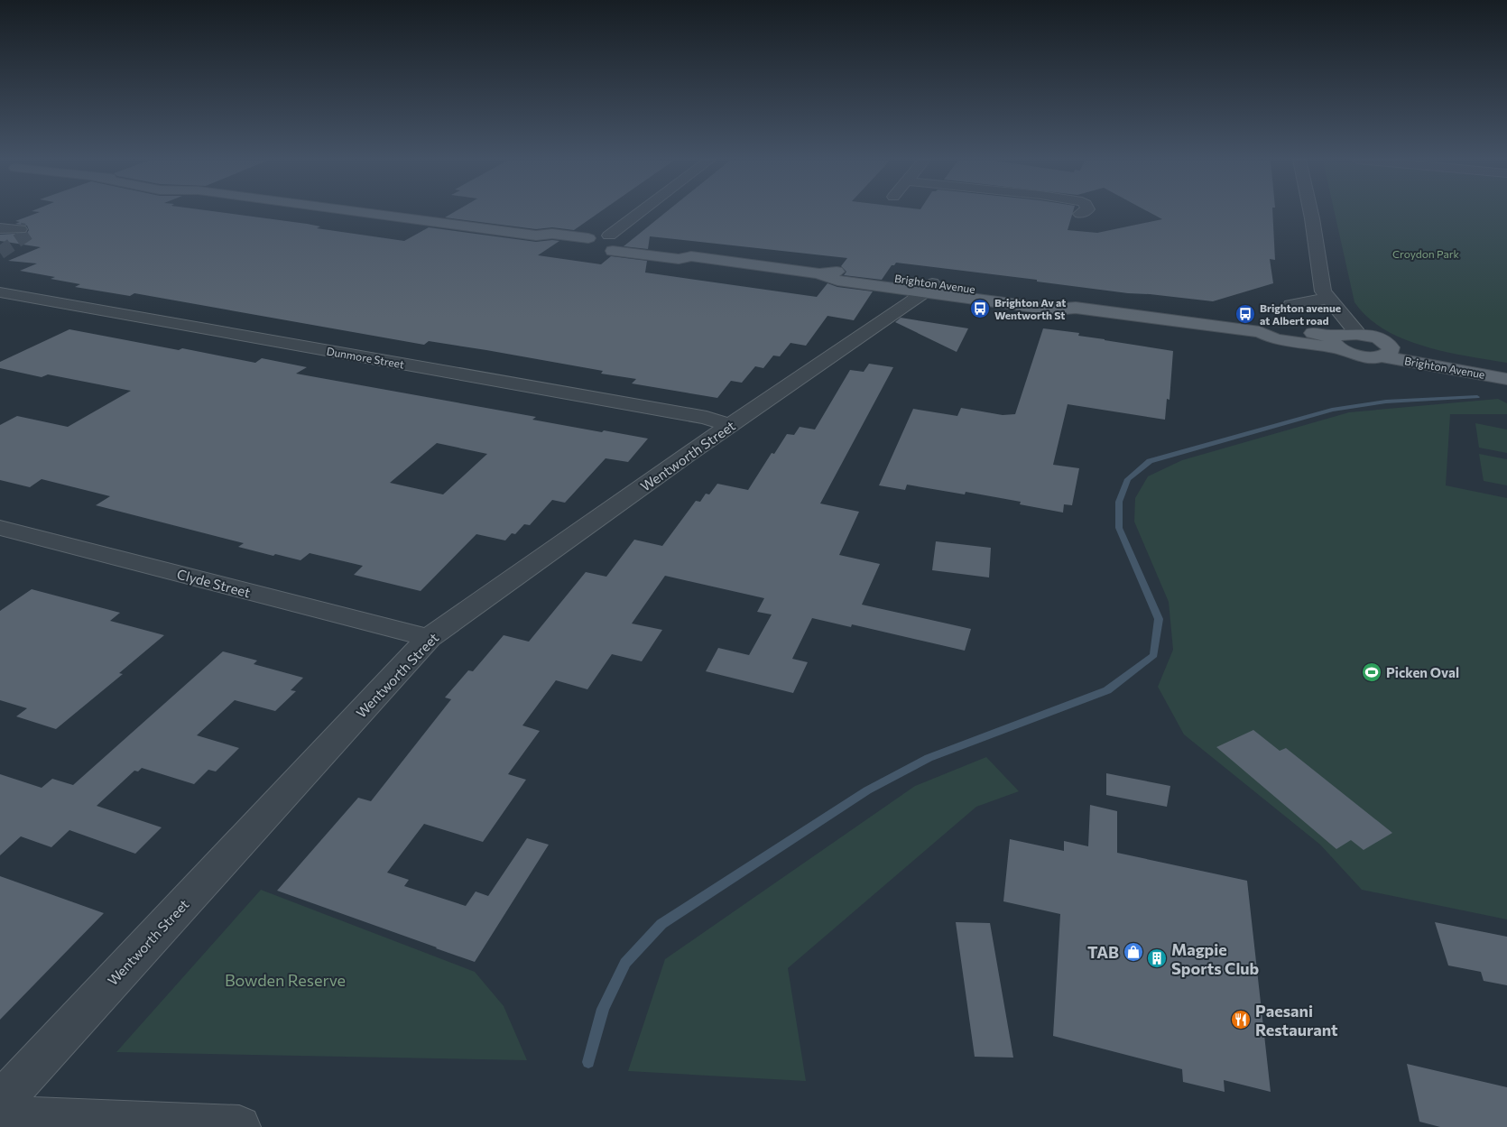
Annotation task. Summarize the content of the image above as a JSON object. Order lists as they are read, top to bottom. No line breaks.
{"streets":{"main road":["Brighton Avenue"],"street":["Dunmore Street","Wentworth Street","Clyde Street"]},"crossings":[["Brighton Avenue","Wentworth Street"],["Dunmore Street","Wentworth Street"],["Wentworth Street","Clyde Street"]],"parks":["Croydon Park","Bowden Reserve"],"places":{"bus stop":["Brighton Av at Wentworth St","Brighton avenue at Albert road"],"sports":["Picken Oval"],"shop":["TAB"],"building":["Magpie Sports Club"],"restaurant":["Paesani Restaurant"]}}
